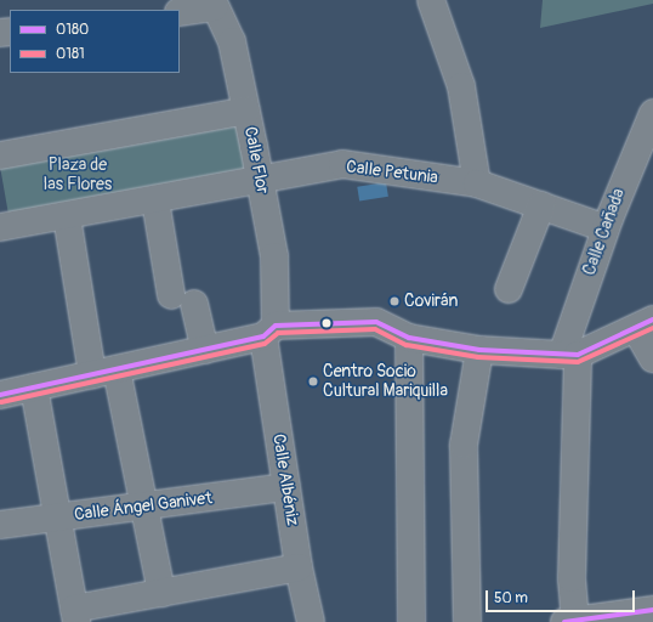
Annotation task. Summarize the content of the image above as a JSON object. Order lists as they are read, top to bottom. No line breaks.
{"streets":{"street":["Calle Flor","Calle Petunia","Calle Cañada","Calle Albéniz","Calle Ángel Ganivet"]},"crossings":[["Calle Flor","Calle Petunia"],["Calle Flor","Calle Albéniz"],["Calle Petunia","Calle Cañada"],["Calle Albéniz","Calle Ángel Ganivet"]],"parks":["Plaza de las Flores"],"places":["Covirán","Centro Socio Cultural Mariquilla"],"lines":["transit line 0180","transit line 0181"],"legend":["0180","0181"],"scale_bar":"50 m"}
